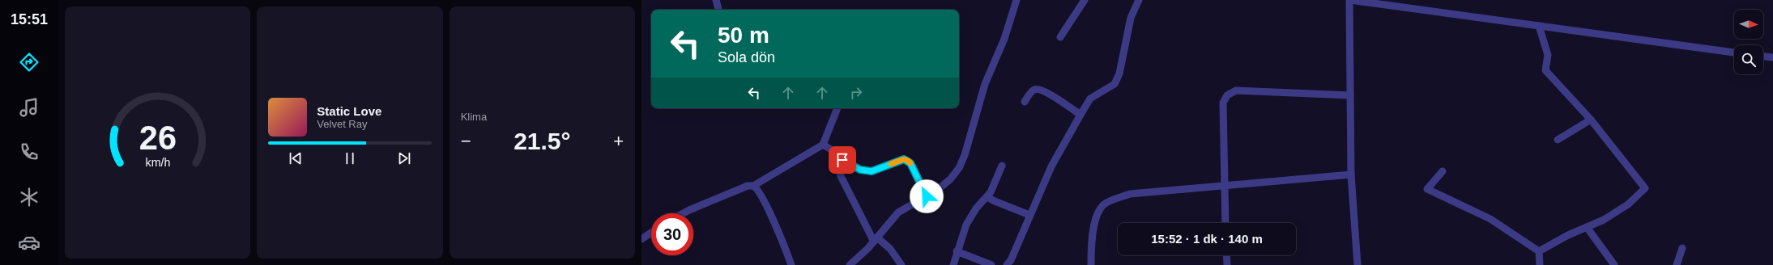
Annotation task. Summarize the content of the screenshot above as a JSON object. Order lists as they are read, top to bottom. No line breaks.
{"north":"right","page":{"tabs":"15:51","tile":"Klima","turn":["50 m","Sola dön"],"song":["Static Love","Velvet Ray"],"heat":["−","21.5°","+"],"limit":"30","trip":"15:52 · 1 dk · 140 m","gauge":["26","km/h"]}}
